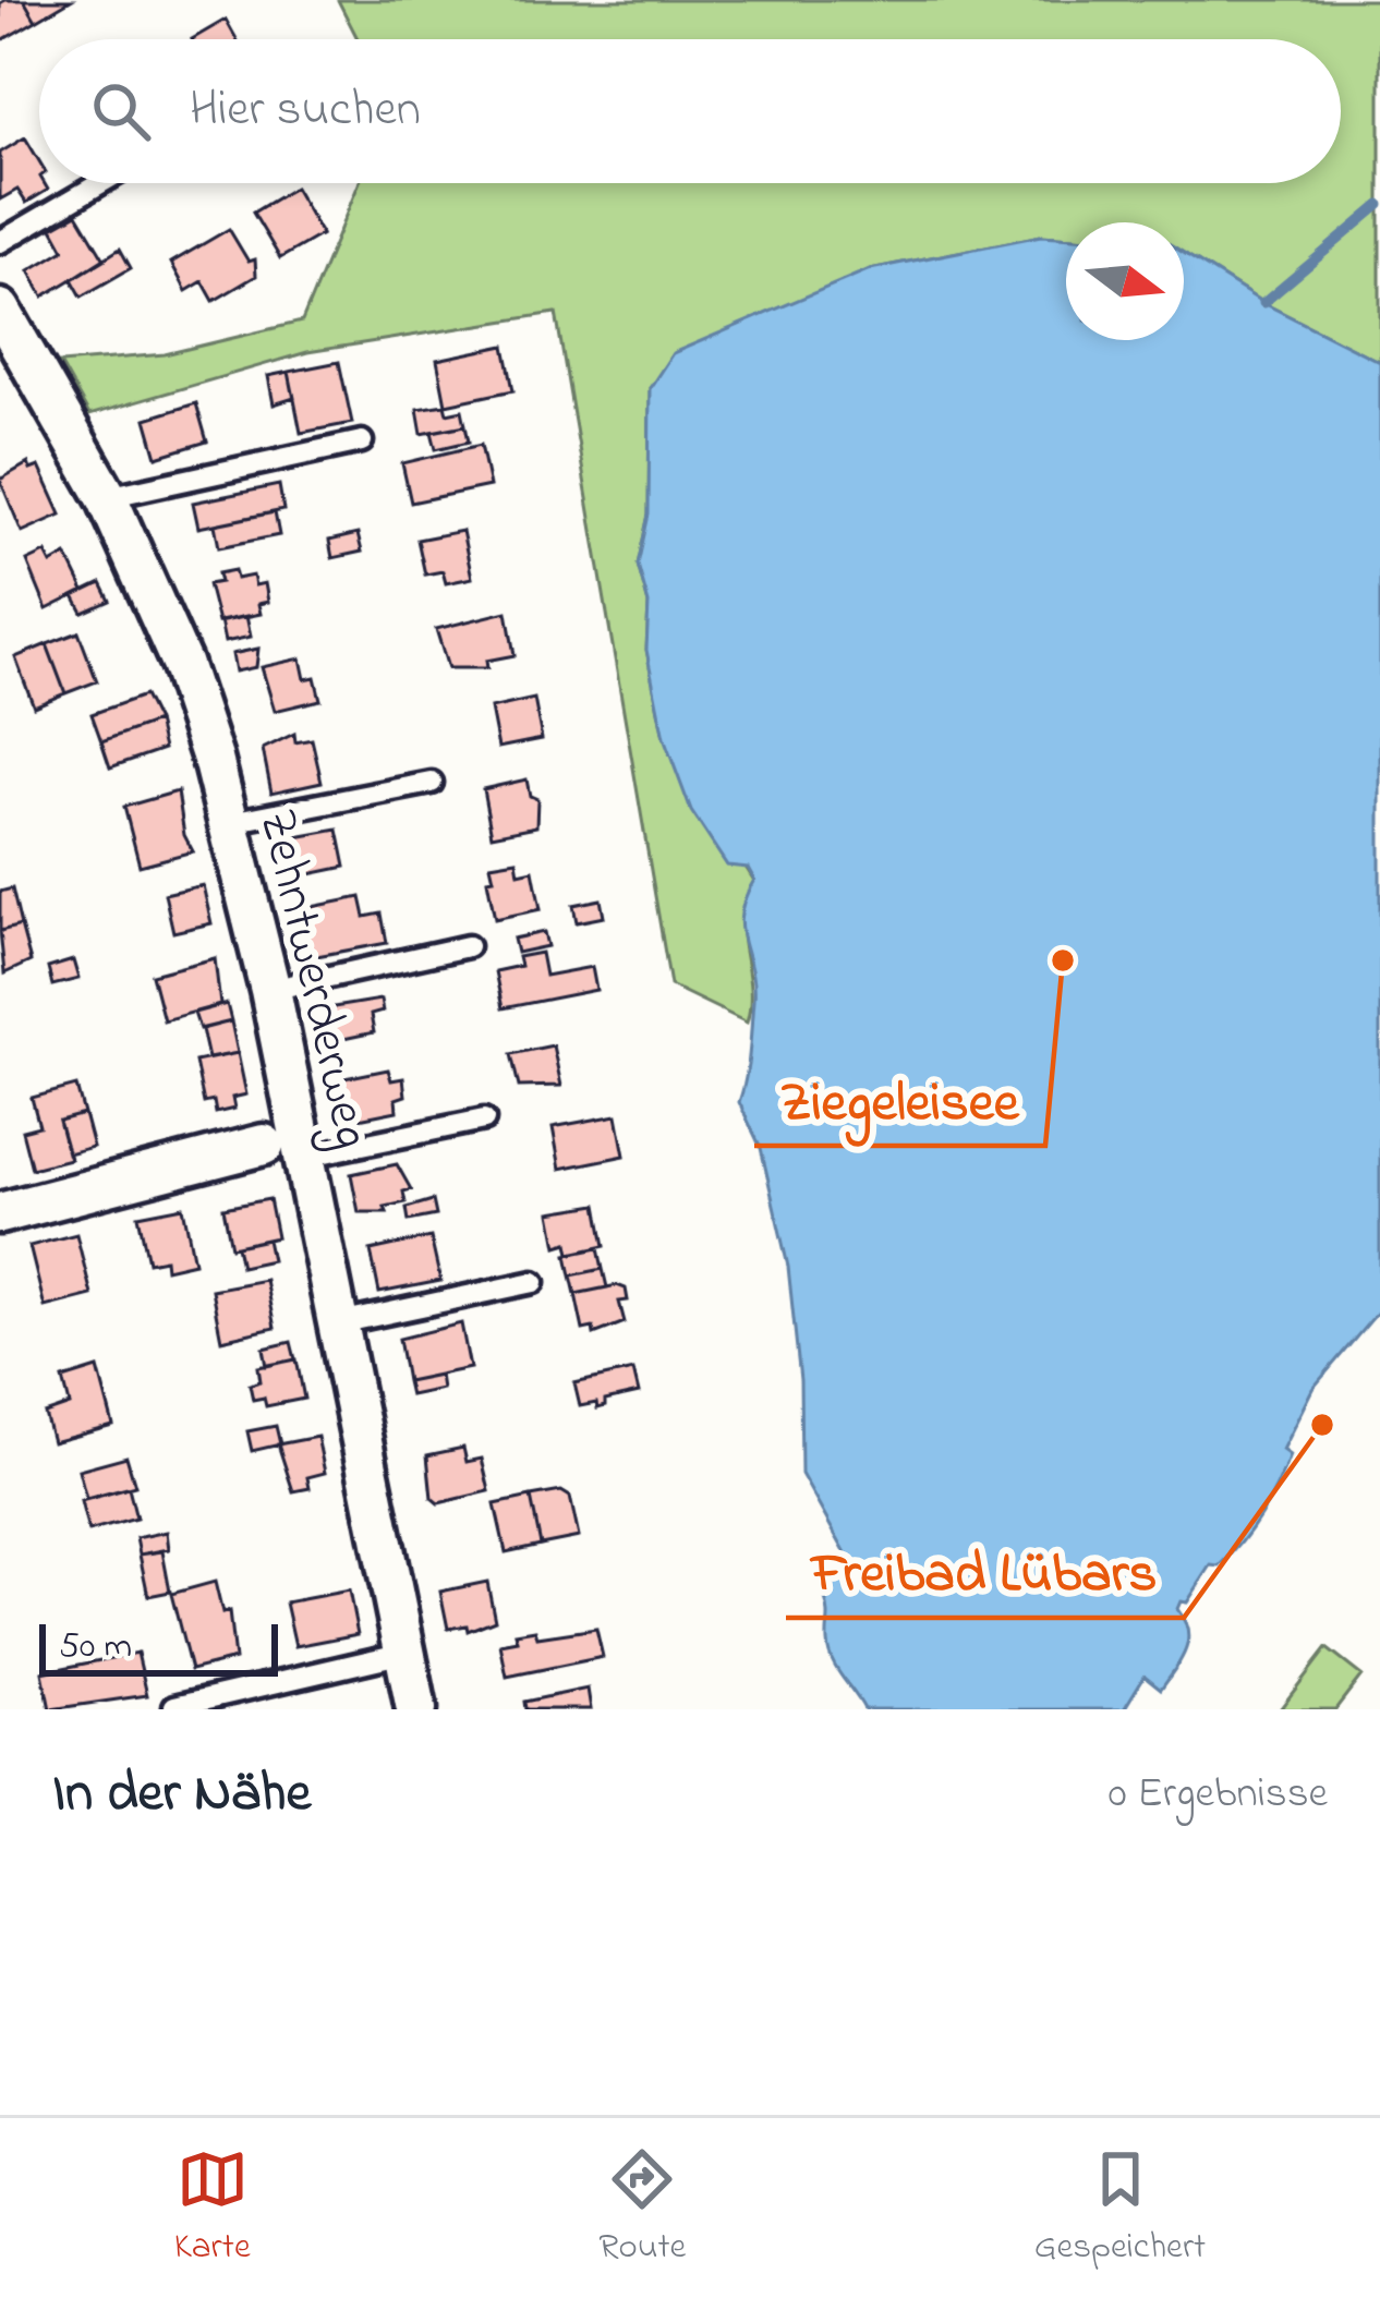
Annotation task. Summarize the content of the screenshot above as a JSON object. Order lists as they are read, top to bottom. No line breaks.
{"streets":{"street":["Zehntwerderweg"]},"places":["Ziegeleisee","Freibad Lübars"],"scale_bar":"50 m","north":"right","page":{"search":"Hier suchen","scale":"50 m","heading":["In der Nähe","0 Ergebnisse"],"nav":["Karte","Route","Gespeichert"]}}
